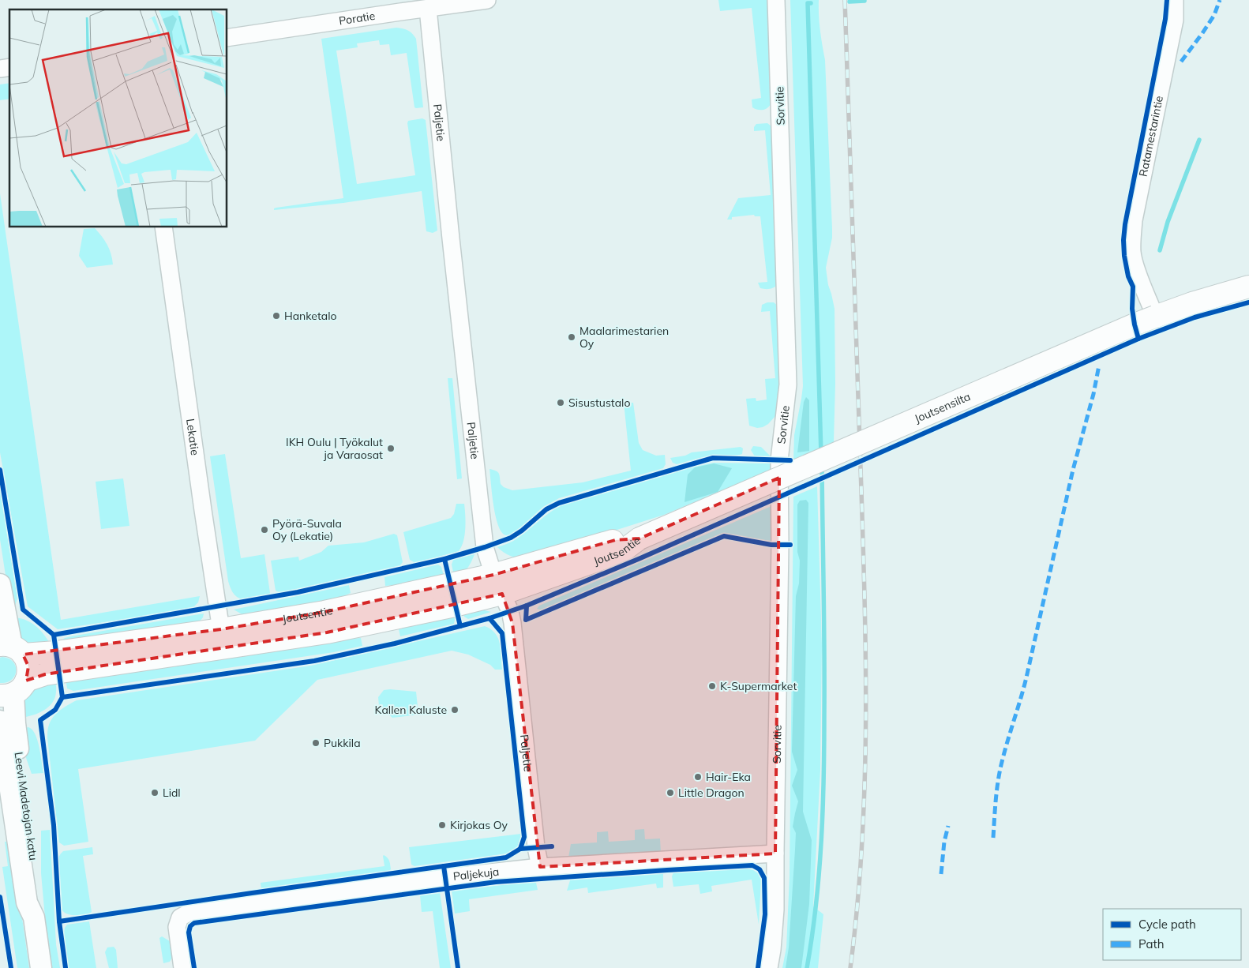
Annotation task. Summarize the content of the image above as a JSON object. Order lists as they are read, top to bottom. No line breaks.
{"streets":{"main road":["Joutsensilta","Joutsentie"],"street":["Poratie","Sorvitie","Paljetie","Ratamestarintie","Lekatie","Leevi Madetojan katu","Paljekuja"]},"crossings":[["Poratie","Paljetie"],["Sorvitie","Paljekuja"],["Paljetie","Joutsentie"],["Paljetie","Paljekuja"],["Ratamestarintie","Joutsensilta"],["Joutsensilta","Joutsentie"],["Lekatie","Joutsentie"],["Joutsentie","Leevi Madetojan katu"]],"places":["Hanketalo","Maalarimestarien Oy","Sisustustalo","IKH Oulu | Työkalut ja Varaosat","Pyörä-Suvala Oy (Lekatie)","K-Supermarket","Kallen Kaluste","Pukkila","Hair-Eka","Lidl","Little Dragon","Kirjokas Oy"],"legend":["Cycle path","Path"]}
